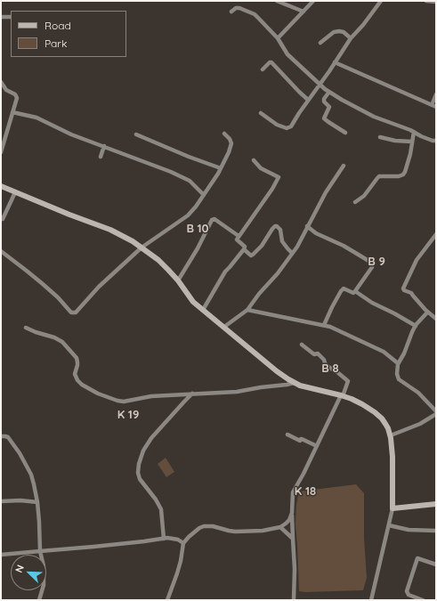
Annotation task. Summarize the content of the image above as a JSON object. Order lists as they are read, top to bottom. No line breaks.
{"districts":["B 10","B 9","B 8","K 19","K 18"],"legend":["Road","Park"],"north":"top left"}
